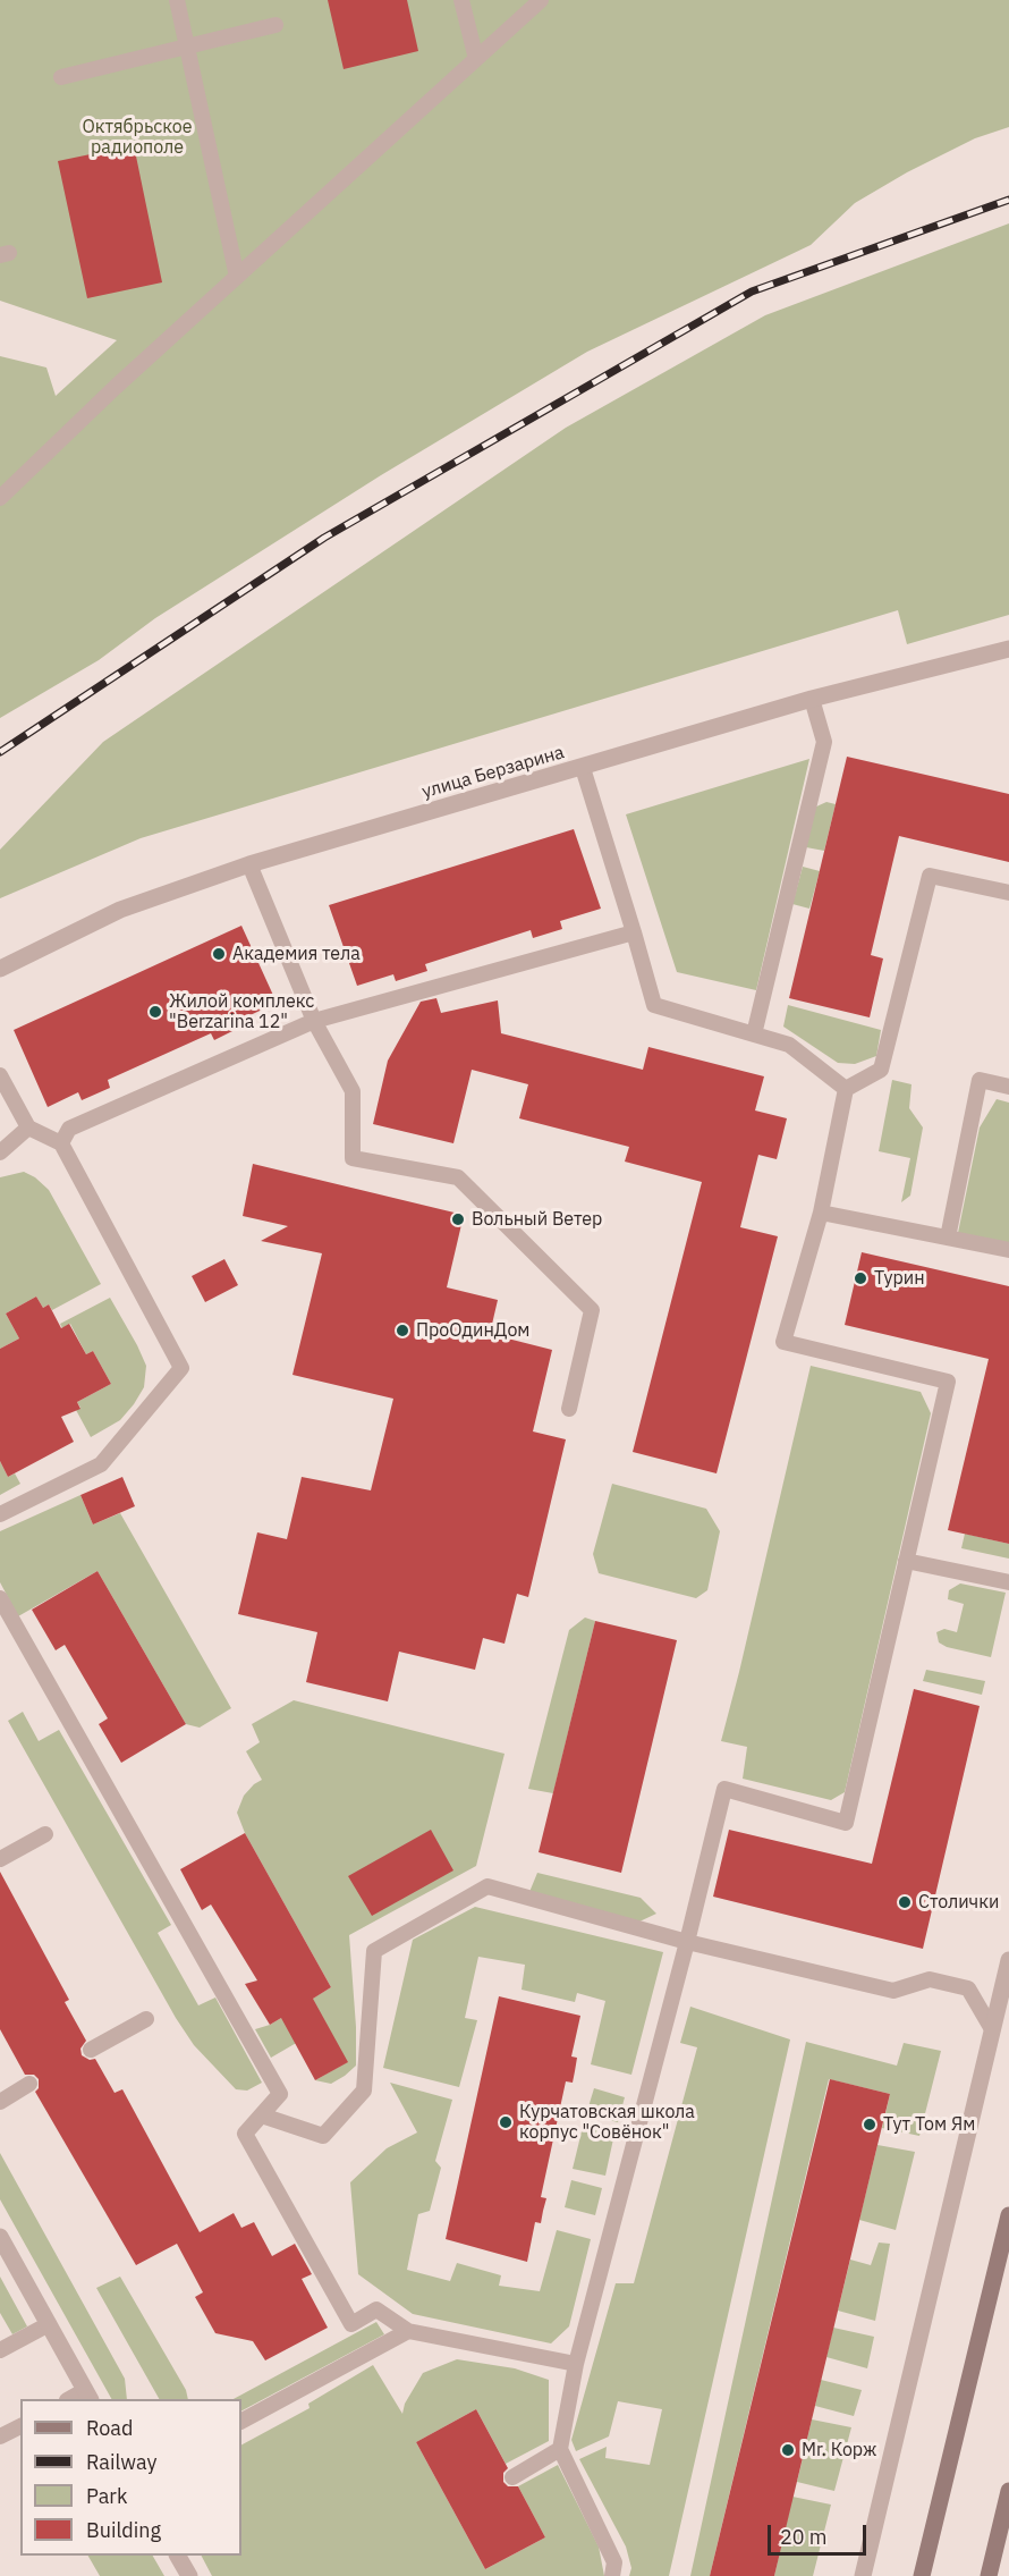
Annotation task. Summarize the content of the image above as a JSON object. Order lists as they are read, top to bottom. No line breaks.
{"streets":{"street":["улица Берзарина"]},"parks":["Октябрьское радиополе"],"places":["Академия тела","Жилой комплекс \"Berzarina 12\"","Вольный Ветер","Турин","ПроОдинДом","Столички","Курчатовская школа корпус \"Совёнок\"","Тут Том Ям","Mr. Корж"],"legend":["Road","Railway","Park","Building"],"scale_bar":"20 m"}
